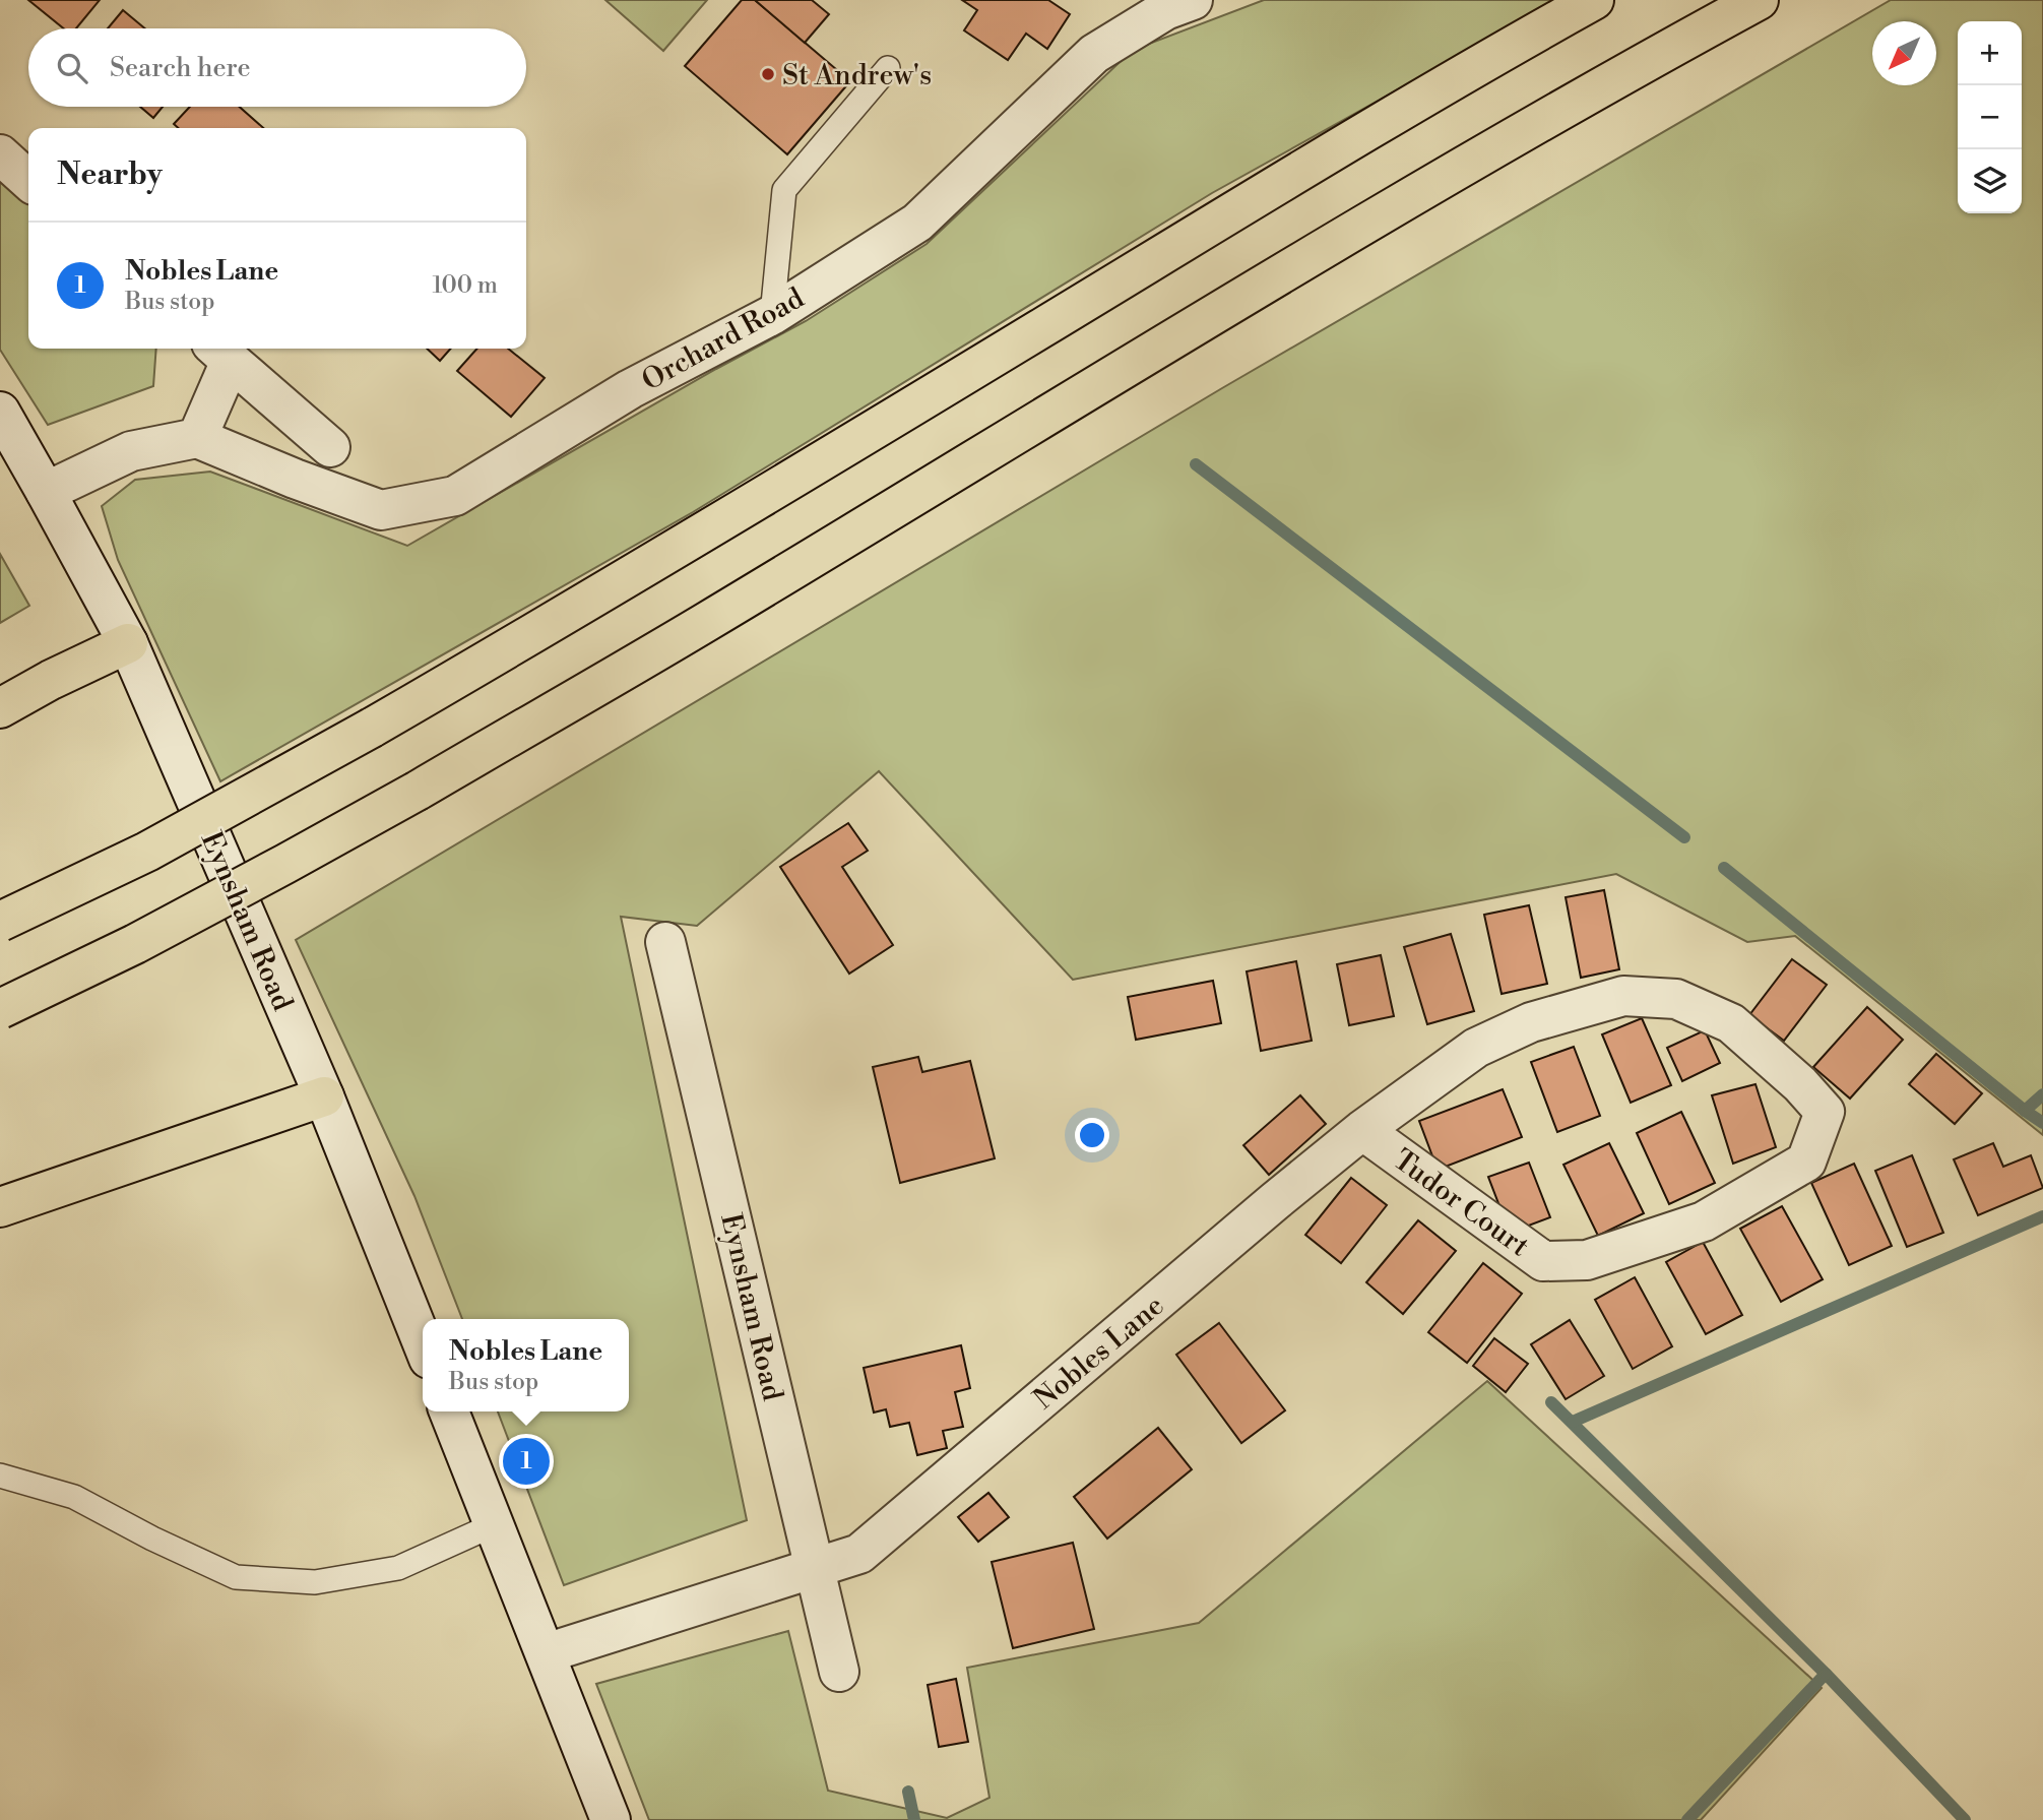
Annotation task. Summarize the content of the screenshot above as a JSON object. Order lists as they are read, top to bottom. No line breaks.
{"streets":{"street":["Orchard Road","Eynsham Road","Tudor Court","Nobles Lane"]},"crossings":[["Eynsham Road","Nobles Lane"],["Tudor Court","Nobles Lane"]],"places":["St Andrew's"],"north":"bottom left","page":{"map_buttons":["+","−"],"search":"Search here","heading":"Nearby","list":[{"mark":"1","name":"Nobles Lane","note":"Bus stop","value":"100 m"}],"popup":["Nobles Lane","Bus stop"],"pins":"1"}}
